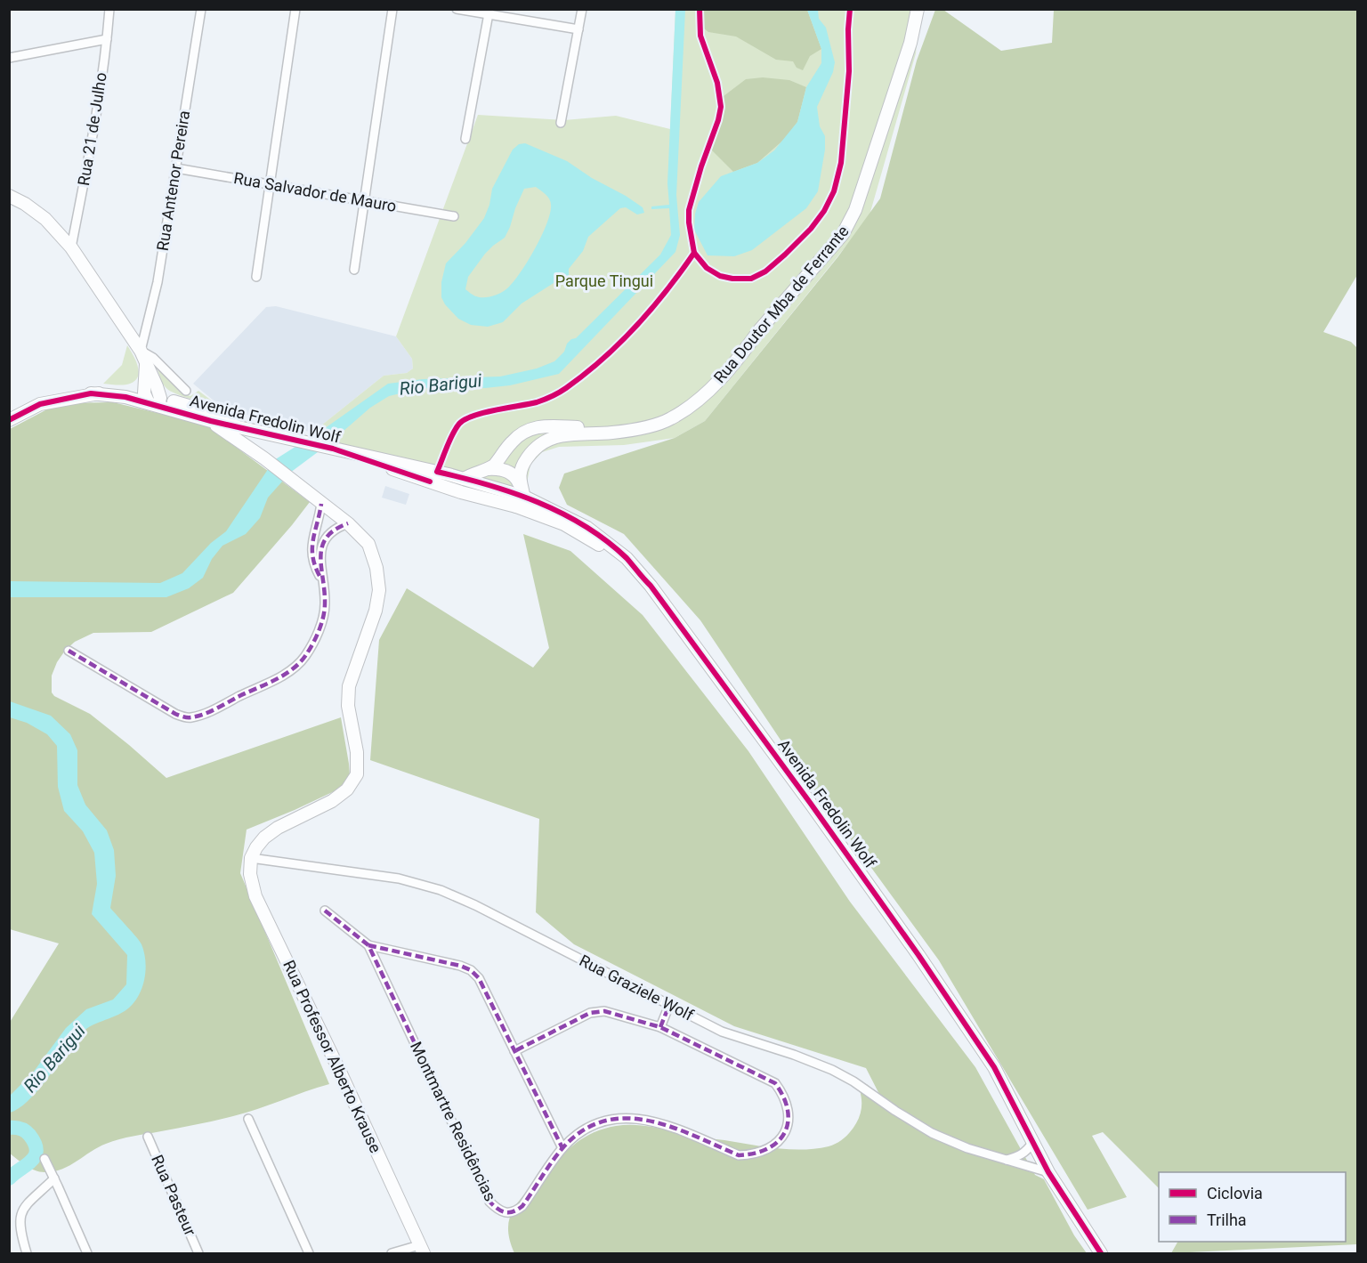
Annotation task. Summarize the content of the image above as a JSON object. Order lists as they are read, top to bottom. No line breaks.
{"streets":{"main road":["Rua Doutor Mba de Ferrante","Avenida Fredolin Wolf","Rua Professor Alberto Krause"],"street":["Rua 21 de Julho","Rua Antenor Pereira","Rua Salvador de Mauro","Rua Graziele Wolf","Montmartre Residências","Rua Pasteur"]},"crossings":[["Rua Antenor Pereira","Rua Salvador de Mauro"],["Rua Doutor Mba de Ferrante","Avenida Fredolin Wolf"],["Avenida Fredolin Wolf","Rua Graziele Wolf"],["Rua Graziele Wolf","Rua Professor Alberto Krause"]],"water":["Rio Barigui"],"parks":["Parque Tingui"],"legend":["Ciclovia","Trilha"]}
